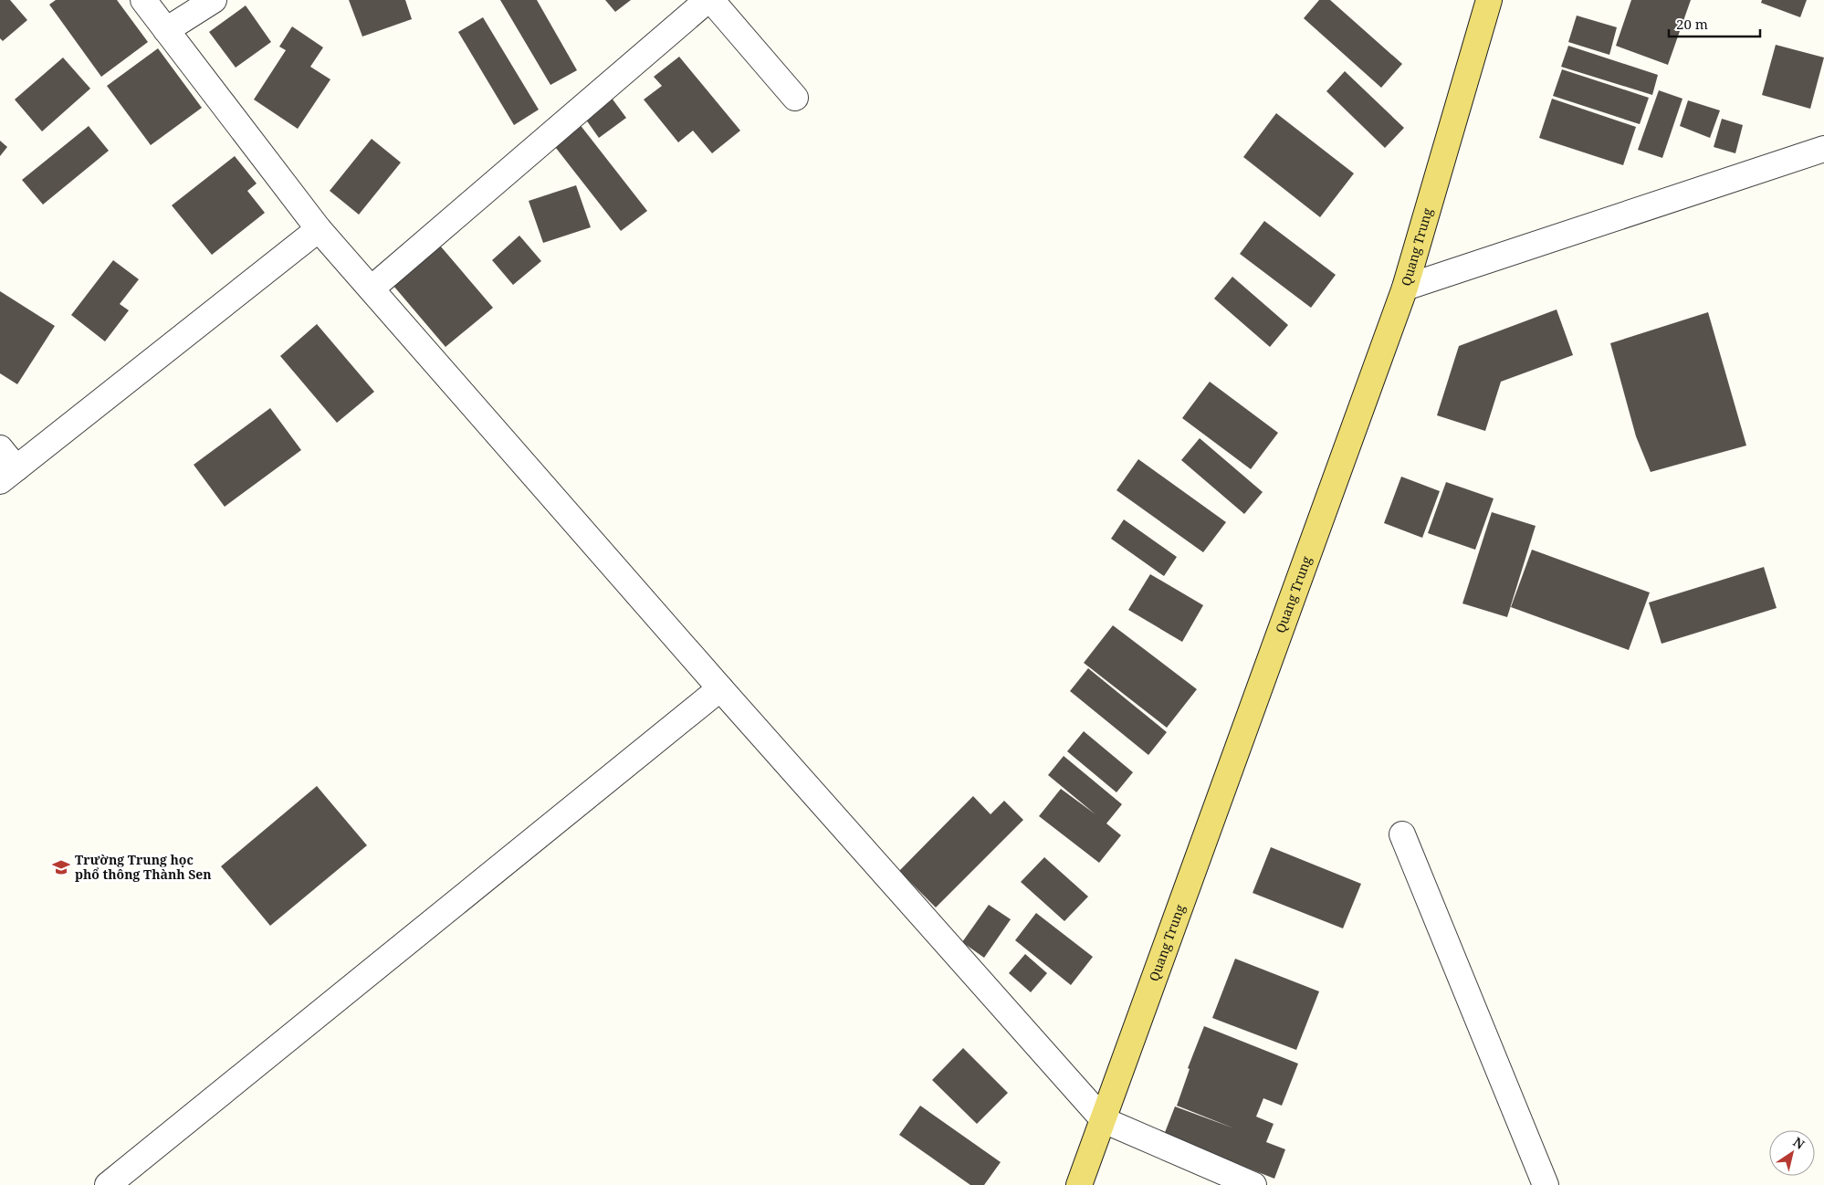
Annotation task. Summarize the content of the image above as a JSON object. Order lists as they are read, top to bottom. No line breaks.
{"streets":{"main road":["Quang Trung"]},"places":{"school or university":["Trường Trung học phổ thông Thành Sen"]},"scale_bar":"20 m","north":"top right"}
